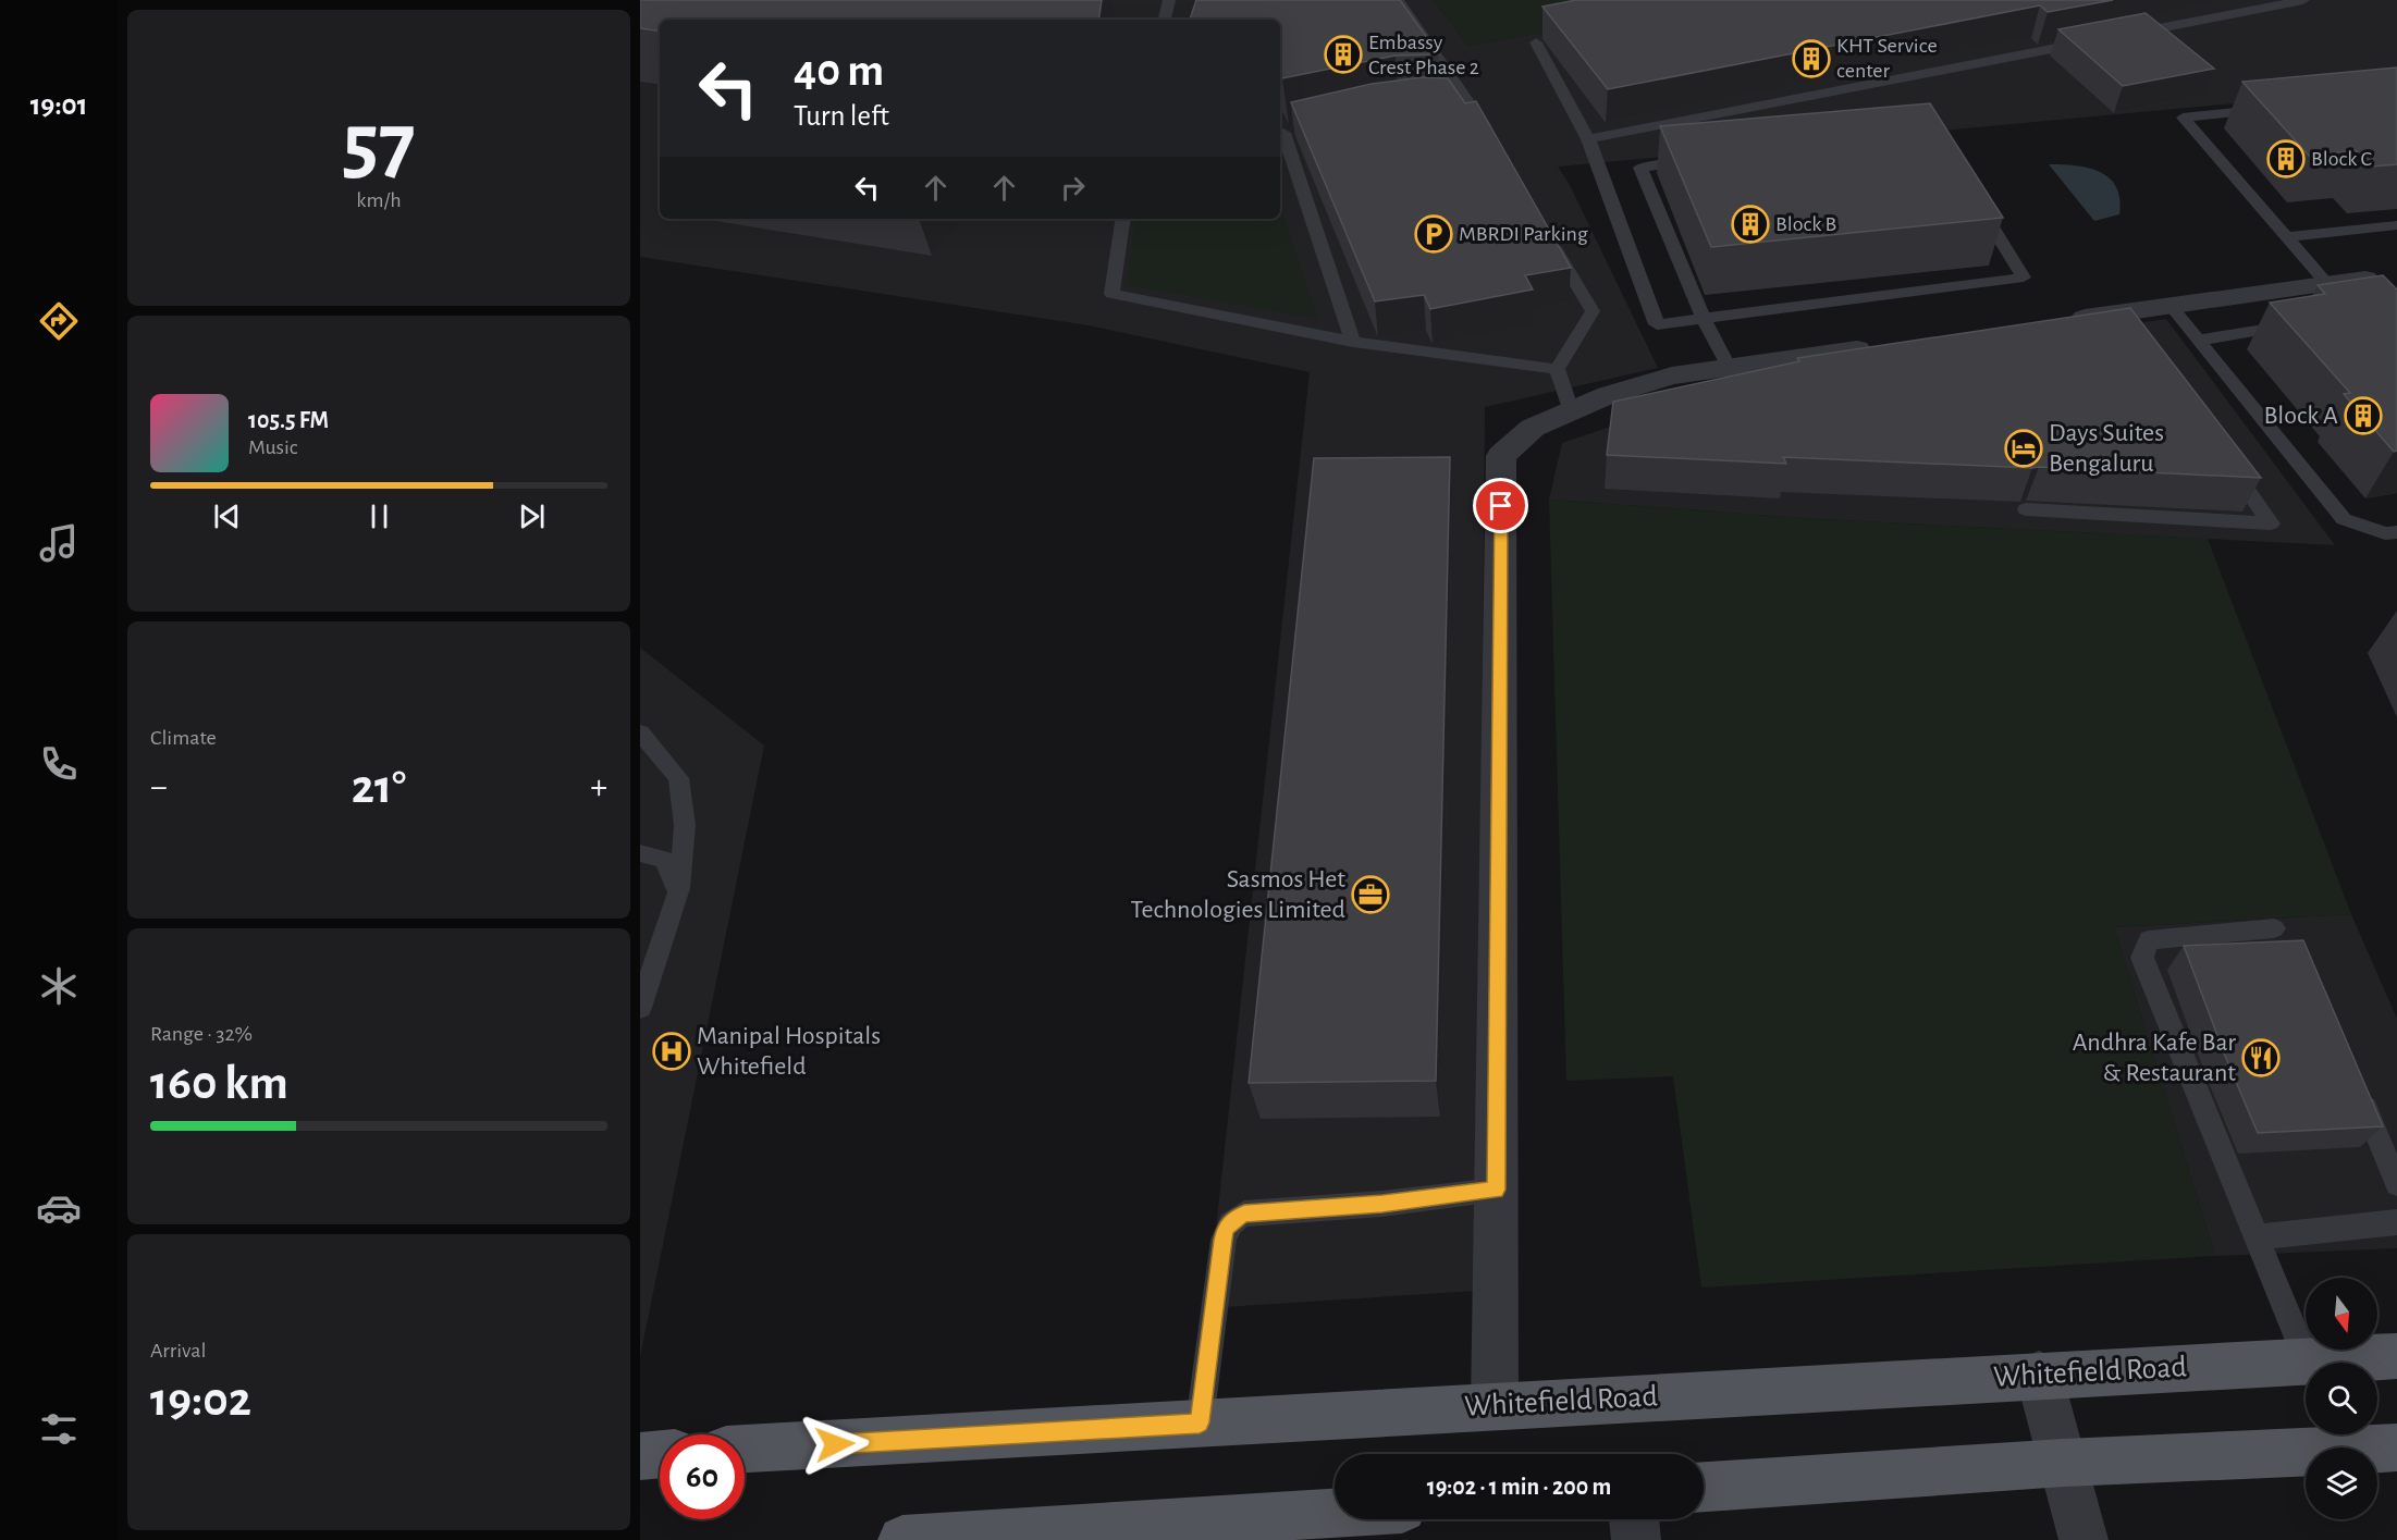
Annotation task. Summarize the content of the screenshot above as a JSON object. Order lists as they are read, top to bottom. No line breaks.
{"streets":{"main road":["Whitefield Road"]},"places":{"building":["Embassy Crest Phase 2","KHT Service center","Block C","Block B","Block A"],"parking":["MBRDI Parking"],"hotel":["Days Suites Bengaluru"],"office":["Sasmos Het Technologies Limited"],"hospital":["Manipal Hospitals Whitefield"],"restaurant":["Andhra Kafe Bar & Restaurant"]},"north":"bottom","page":{"tabs":"19:01","tile":[["57","km/h"],"Climate",["Range · 32%","160 km"],["Arrival","19:02"]],"turn":["40 m","Turn left"],"song":["105.5 FM","Music"],"heat":["−","21°","+"],"limit":"60","trip":"19:02 · 1 min · 200 m"}}
